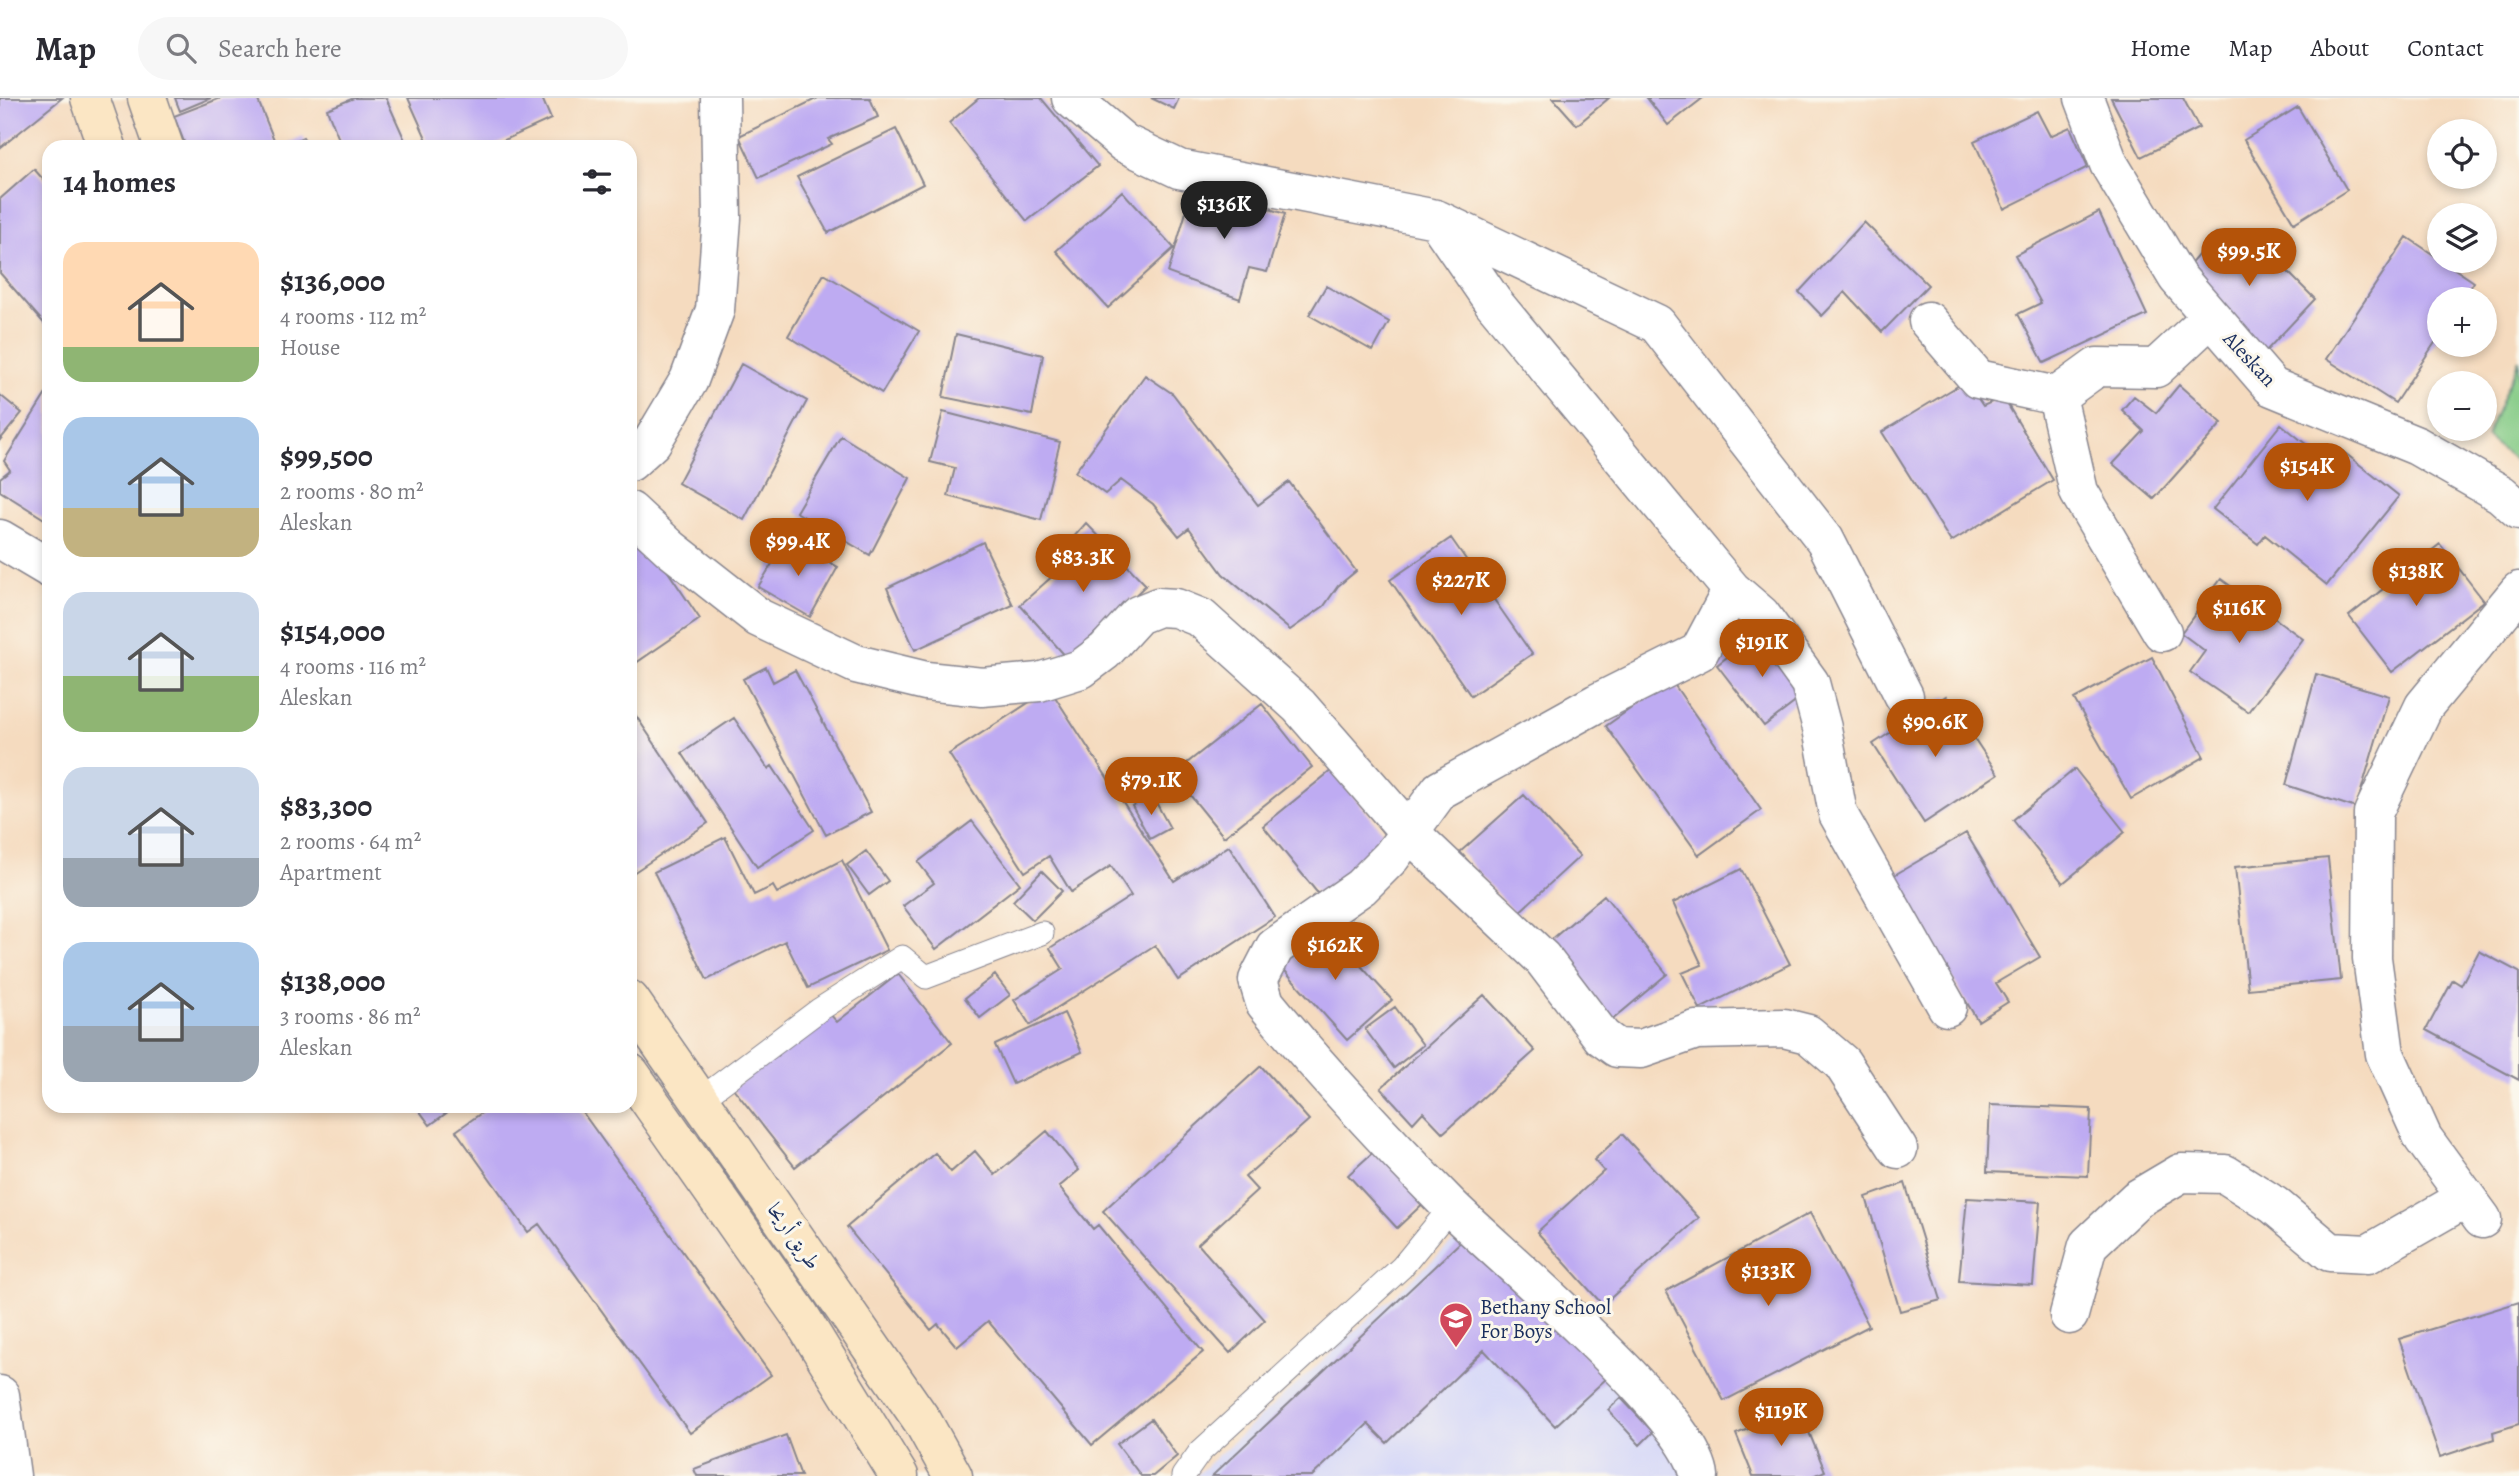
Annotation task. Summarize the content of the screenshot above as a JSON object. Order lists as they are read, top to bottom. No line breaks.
{"streets":{"main road":["طريق أريحا"],"street":["Aleskan"]},"places":{"school or university":["Bethany School For Boys"]},"page":{"header":"Map","search":"Search here","nav":["Home","Map","About","Contact"],"map_buttons":["+","−"],"heading":"14 homes","price":["$136K","$99.5K","$154K","$99.4K","$83.3K","$138K","$227K","$116K","$191K","$90.6K","$79.1K","$162K","$133K","$119K"],"list":[{"name":"$136,000","note":"4 rooms · 112 m² · House"},{"name":"$99,500","note":"2 rooms · 80 m² · Aleskan"},{"name":"$154,000","note":"4 rooms · 116 m² · Aleskan"},{"name":"$83,300","note":"2 rooms · 64 m² · Apartment"},{"name":"$138,000","note":"3 rooms · 86 m² · Aleskan"}]}}
